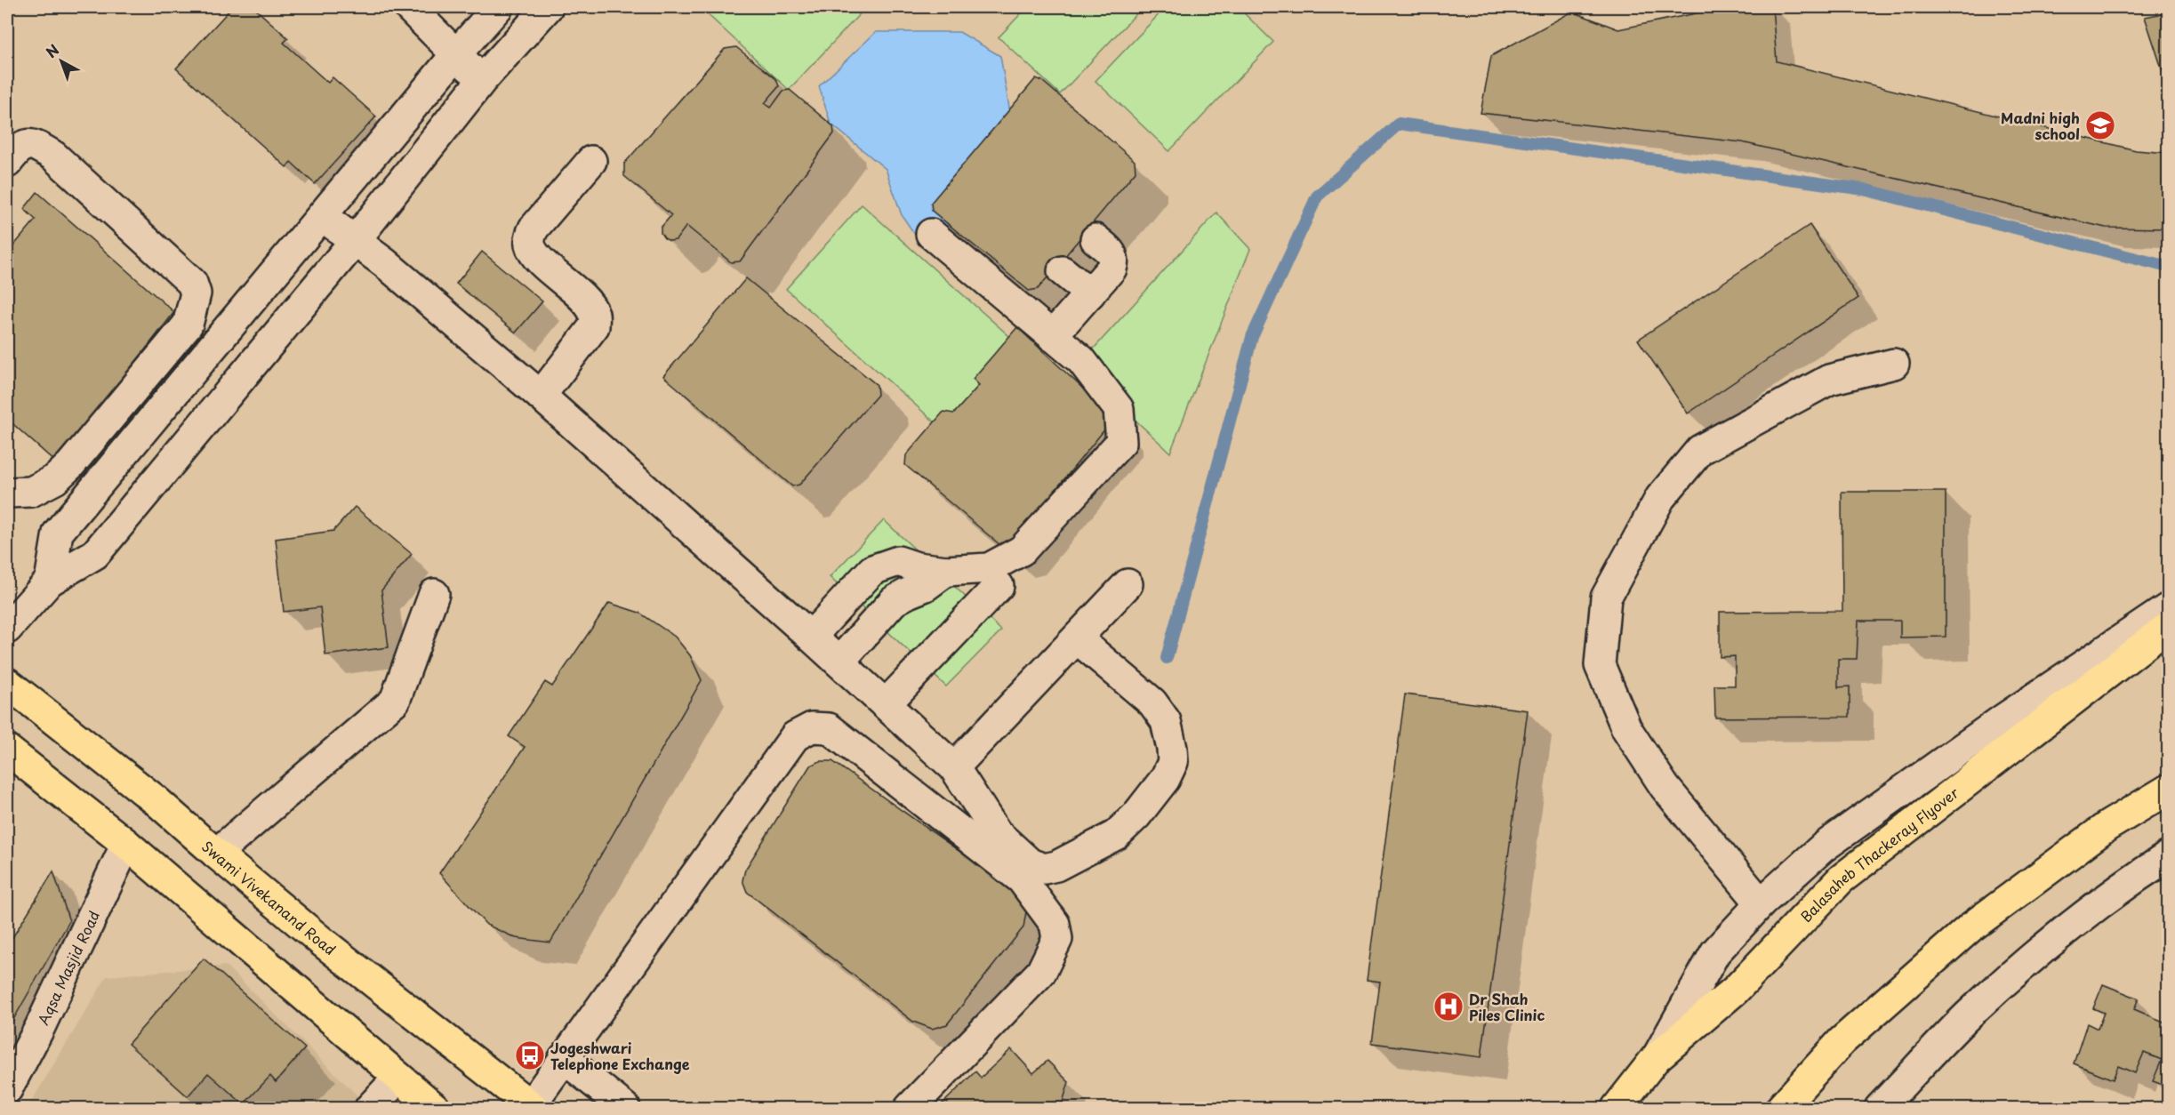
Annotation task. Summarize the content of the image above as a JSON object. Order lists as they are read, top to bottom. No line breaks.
{"streets":{"main road":["Balasaheb Thackeray Flyover","Swami Vivekanand Road"],"street":["Aqsa Masjid Road"]},"places":{"school or university":["Madni high school"],"hospital":["Dr Shah Piles Clinic"],"bus stop":["Jogeshwari Telephone Exchange"]},"north":"top left"}
